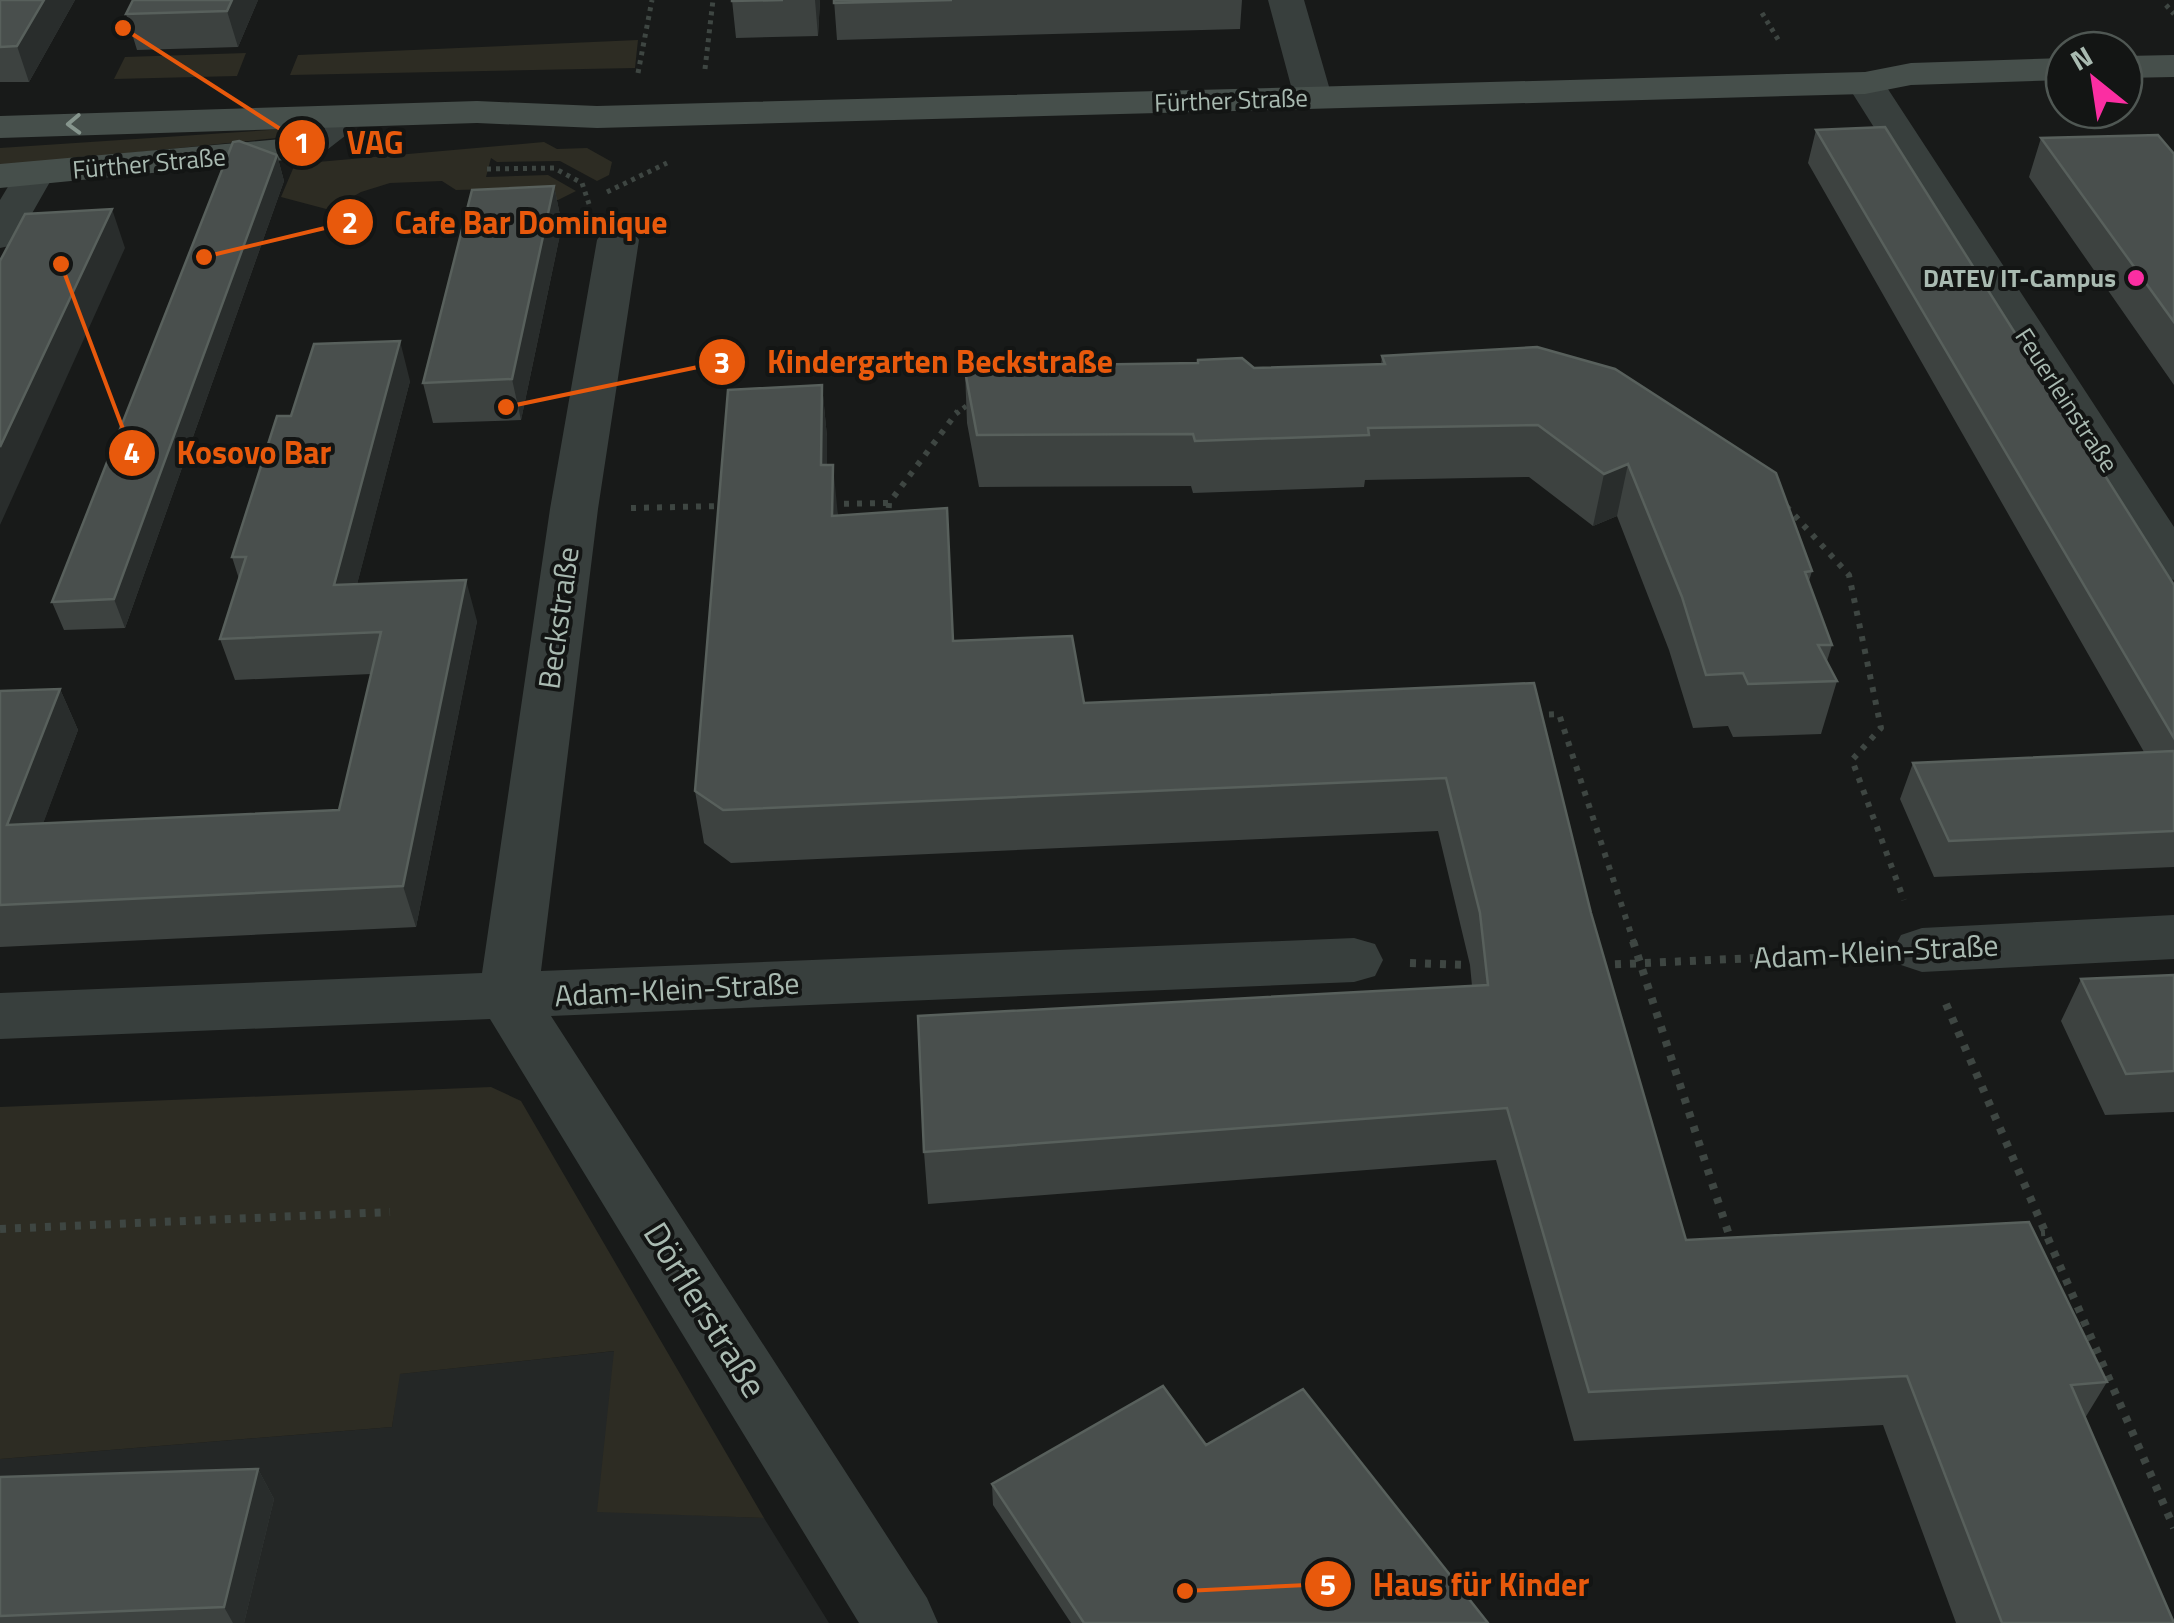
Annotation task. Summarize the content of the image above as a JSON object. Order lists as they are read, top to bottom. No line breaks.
{"streets":{"main road":["Fürther Straße"],"street":["Feuerleinstraße","Beckstraße","Adam-Klein-Straße","Dörflerstraße"]},"crossings":[["Fürther Straße","Feuerleinstraße"],["Beckstraße","Adam-Klein-Straße"],["Beckstraße","Dörflerstraße"],["Adam-Klein-Straße","Dörflerstraße"]],"places":["VAG","Cafe Bar Dominique","Kosovo Bar","DATEV IT-Campus","Kindergarten Beckstraße","Haus für Kinder"],"north":"top left"}
